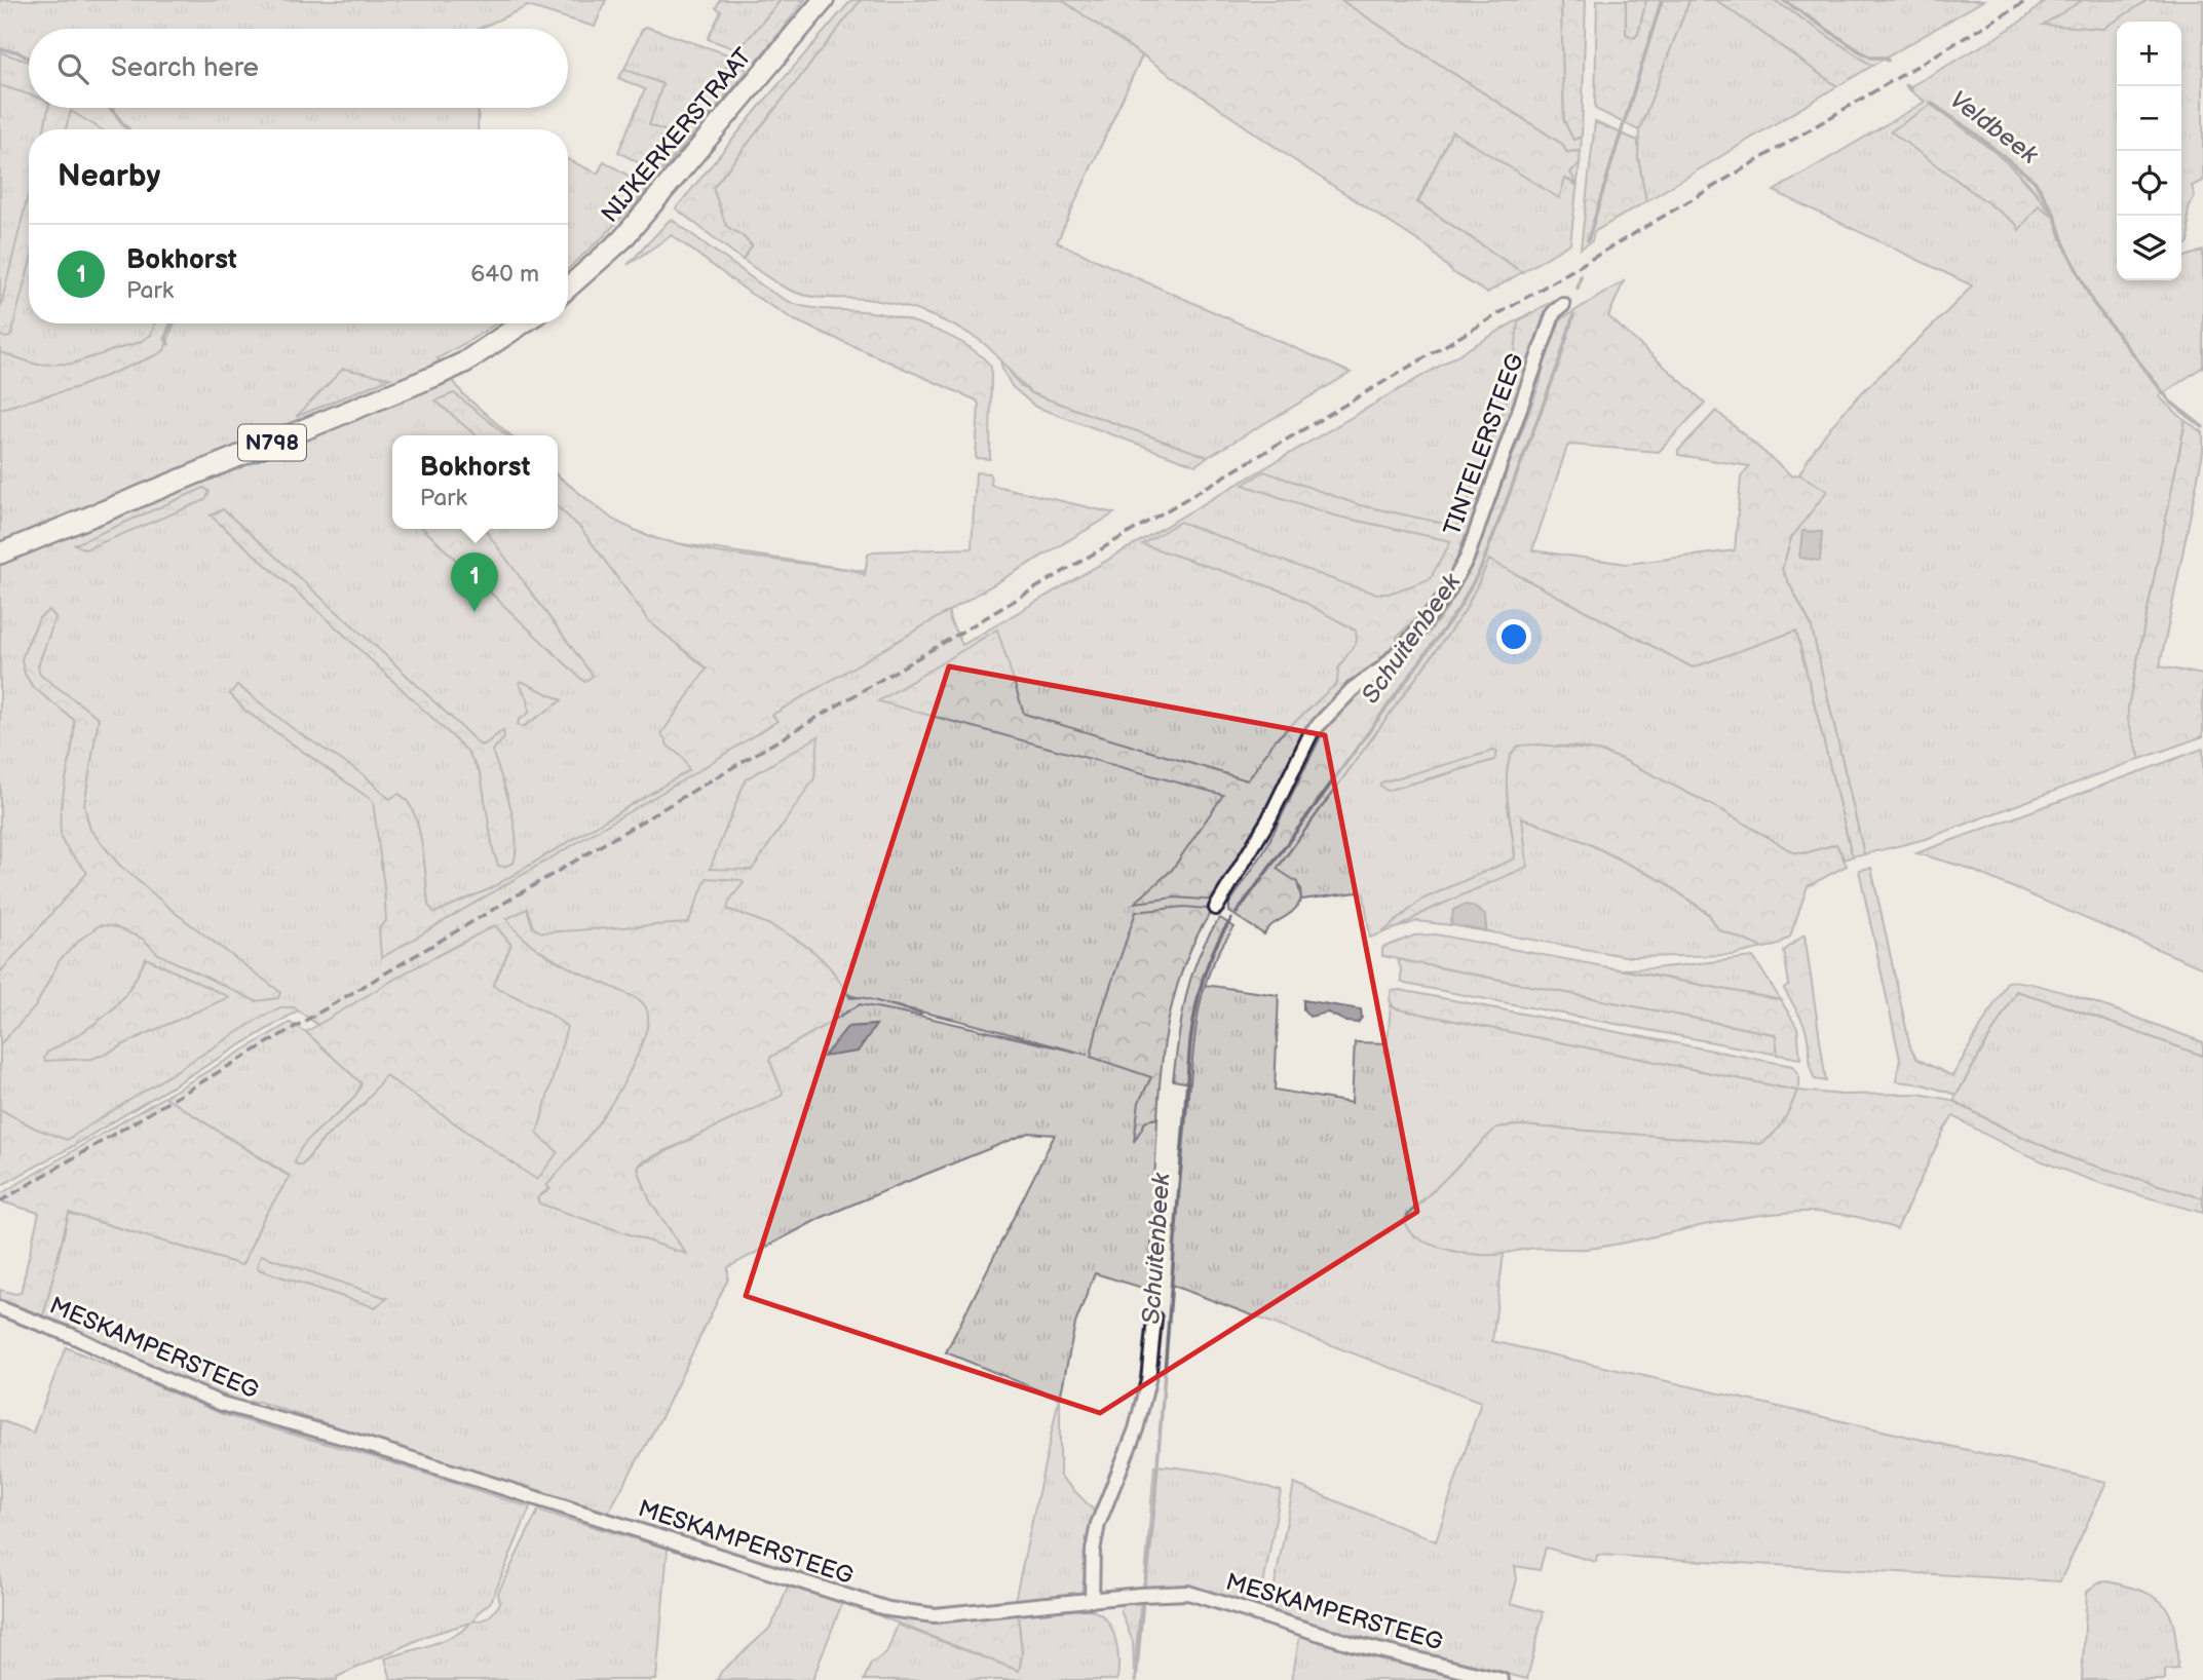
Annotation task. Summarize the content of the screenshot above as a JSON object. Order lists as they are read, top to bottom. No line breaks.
{"streets":{"main road":["NIJKERKERSTRAAT","N798"],"street":["TINTELERSTEEG","MESKAMPERSTEEG"]},"water":["Veldbeek","Schuitenbeek"],"page":{"map_buttons":["+","−"],"search":"Search here","heading":"Nearby","list":[{"mark":"1","name":"Bokhorst","note":"Park","value":"640 m"}],"popup":["Bokhorst","Park"],"pins":"1"}}
